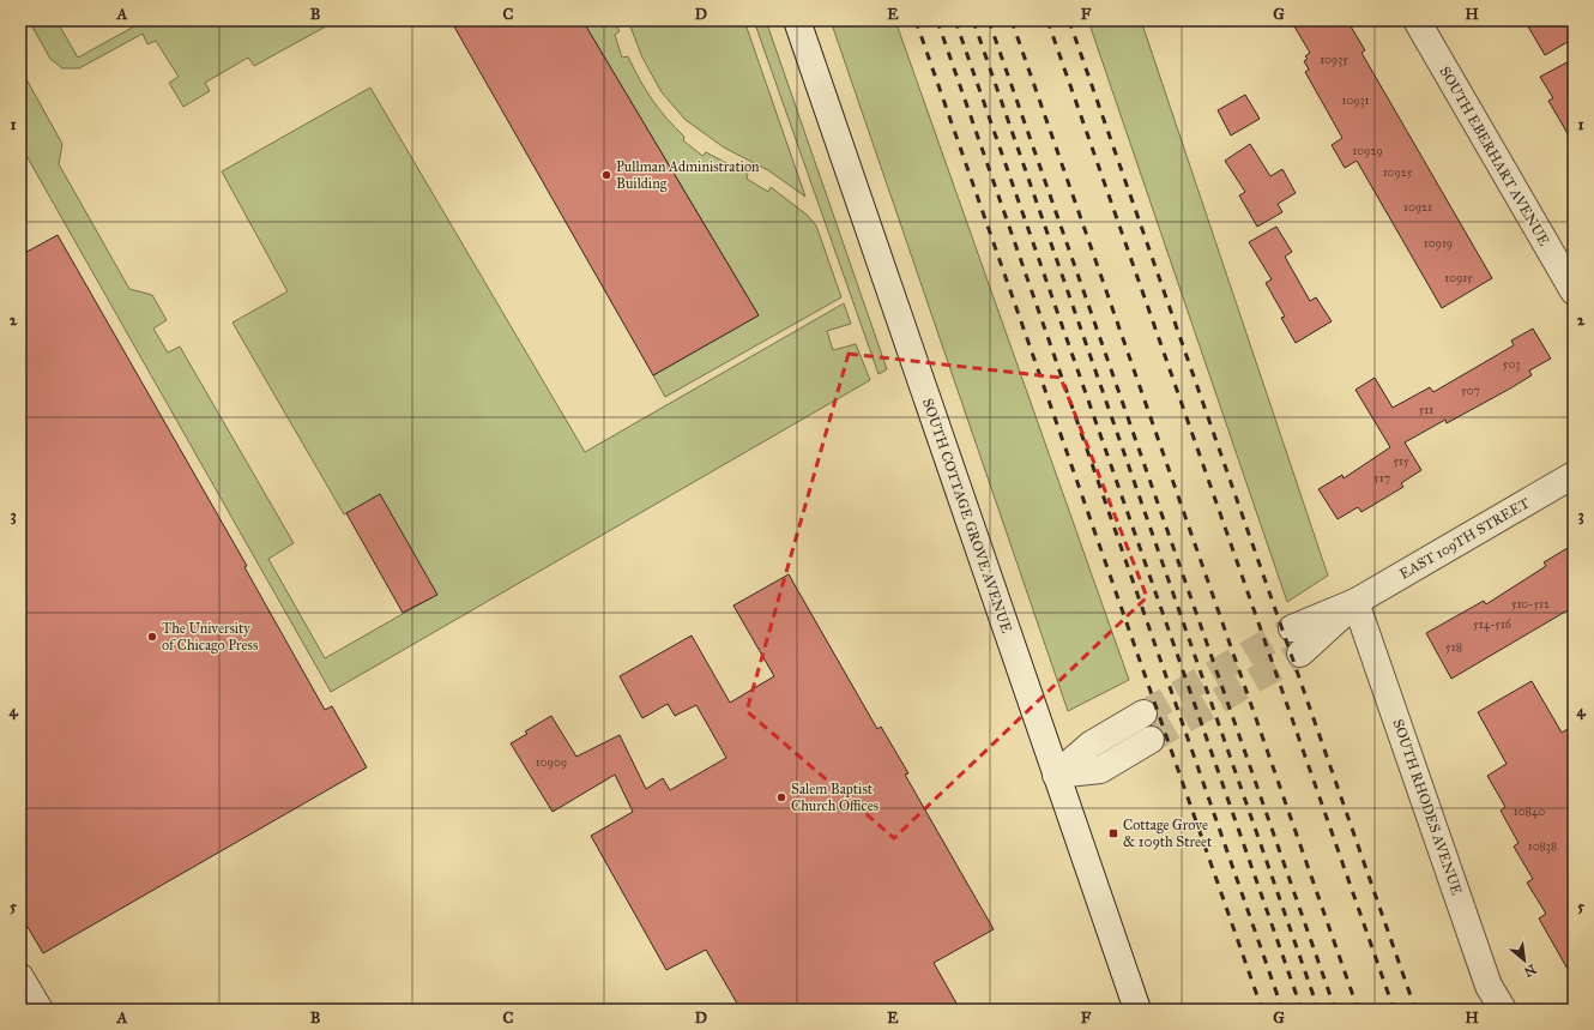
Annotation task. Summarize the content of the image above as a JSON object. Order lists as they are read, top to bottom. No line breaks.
{"streets":{"street":["SOUTH EBERHART AVENUE","SOUTH COTTAGE GROVE AVENUE","EAST 109TH STREET","SOUTH RHODES AVENUE"]},"crossings":[["EAST 109TH STREET","SOUTH RHODES AVENUE"]],"places":{"other":["Pullman Administration Building","The University of Chicago Press","Salem Baptist Church Offices"],"transit":["Cottage Grove & 109th Street"]},"house_numbers":["10935","10931","10929","10925","10921","10919","10915","503","507","511","515","517","510-512","514-516","518","10909","10840","10838"],"north":"bottom right","grid":{"columns":["A","B","C","D","E","F","G","H"],"rows":["1","2","3","4","5"]}}
